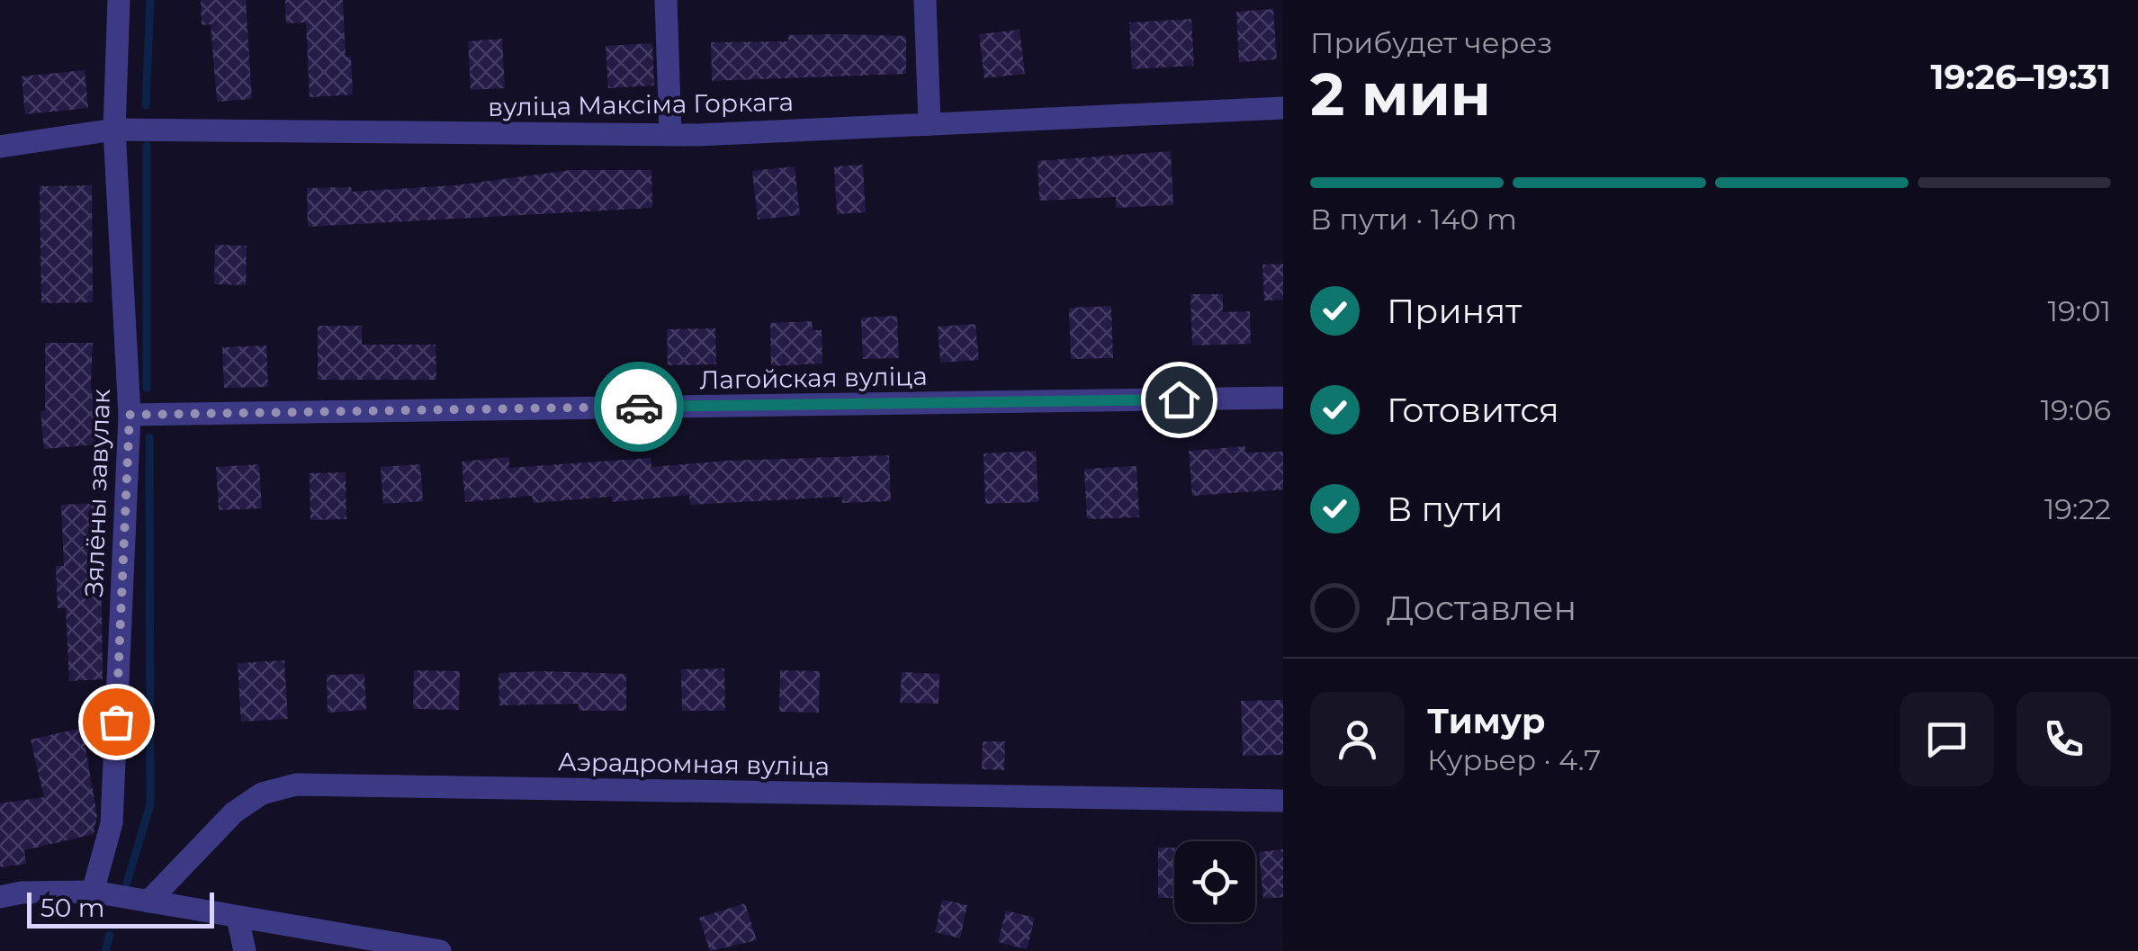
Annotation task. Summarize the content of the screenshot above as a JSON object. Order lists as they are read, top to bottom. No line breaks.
{"streets":{"street":["вуліца Максіма Горкага","Лагойская вуліца","Зялёны завулак","Аэрадромная вуліца"]},"crossings":[["вуліца Максіма Горкага","Зялёны завулак"],["Лагойская вуліца","Зялёны завулак"]],"scale_bar":"50 m","page":{"heading":["2 мин","Прибудет через","19:26–19:31"],"panel":["Тимур","Курьер · 4.7"],"bar":"В пути · 140 m","list":[["Принят","19:01"],["Готовится","19:06"],["В пути","19:22"],"Доставлен"],"scale":"50 m"}}
